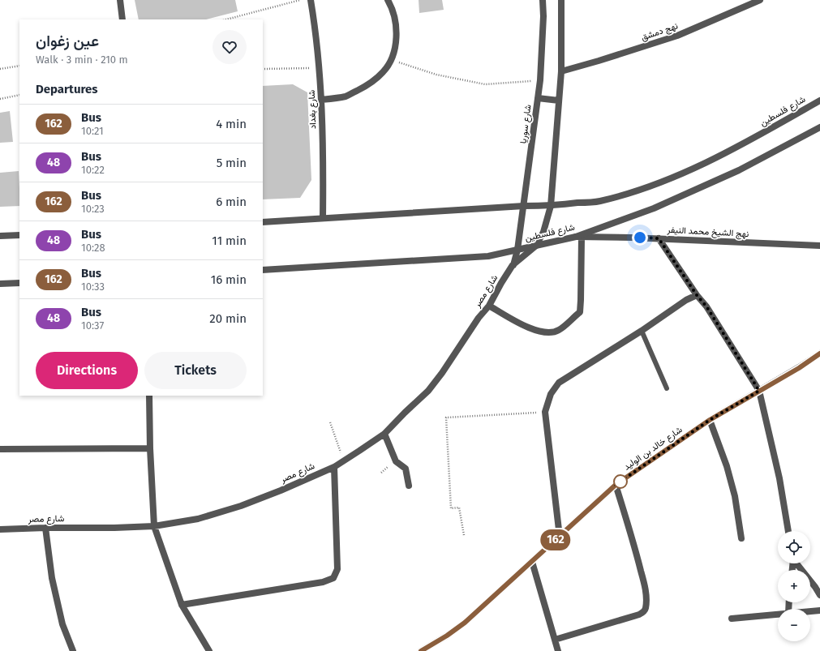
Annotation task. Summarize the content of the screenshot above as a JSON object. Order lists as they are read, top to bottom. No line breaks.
{"streets":{"street":["نهج دمشق","شارع بغداد","شارع فلسطين","شارع سوريا","نهج الشيخ محمد النيفر","شارع مصر","شارع خالد بن الوليد"]},"crossings":[["شارع بغداد","شارع فلسطين"],["شارع فلسطين","شارع سوريا"],["شارع فلسطين","نهج الشيخ محمد النيفر"],["شارع فلسطين","شارع مصر"],["شارع سوريا","شارع مصر"]],"lines":["bus line 162"],"page":{"on_map":"162","heading":[["عين زغوان","Walk · 3 min · 210 m"],"Departures"],"list":[{"mark":"162","name":"Bus","note":"10:21","value":"4 min"},{"mark":"48","name":"Bus","note":"10:22","value":"5 min"},{"mark":"162","name":"Bus","note":"10:23","value":"6 min"},{"mark":"48","name":"Bus","note":"10:28","value":"11 min"},{"mark":"162","name":"Bus","note":"10:33","value":"16 min"},{"mark":"48","name":"Bus","note":"10:37","value":"20 min"}],"buttons":["Directions","Tickets"],"map_buttons":["+","−"]}}
